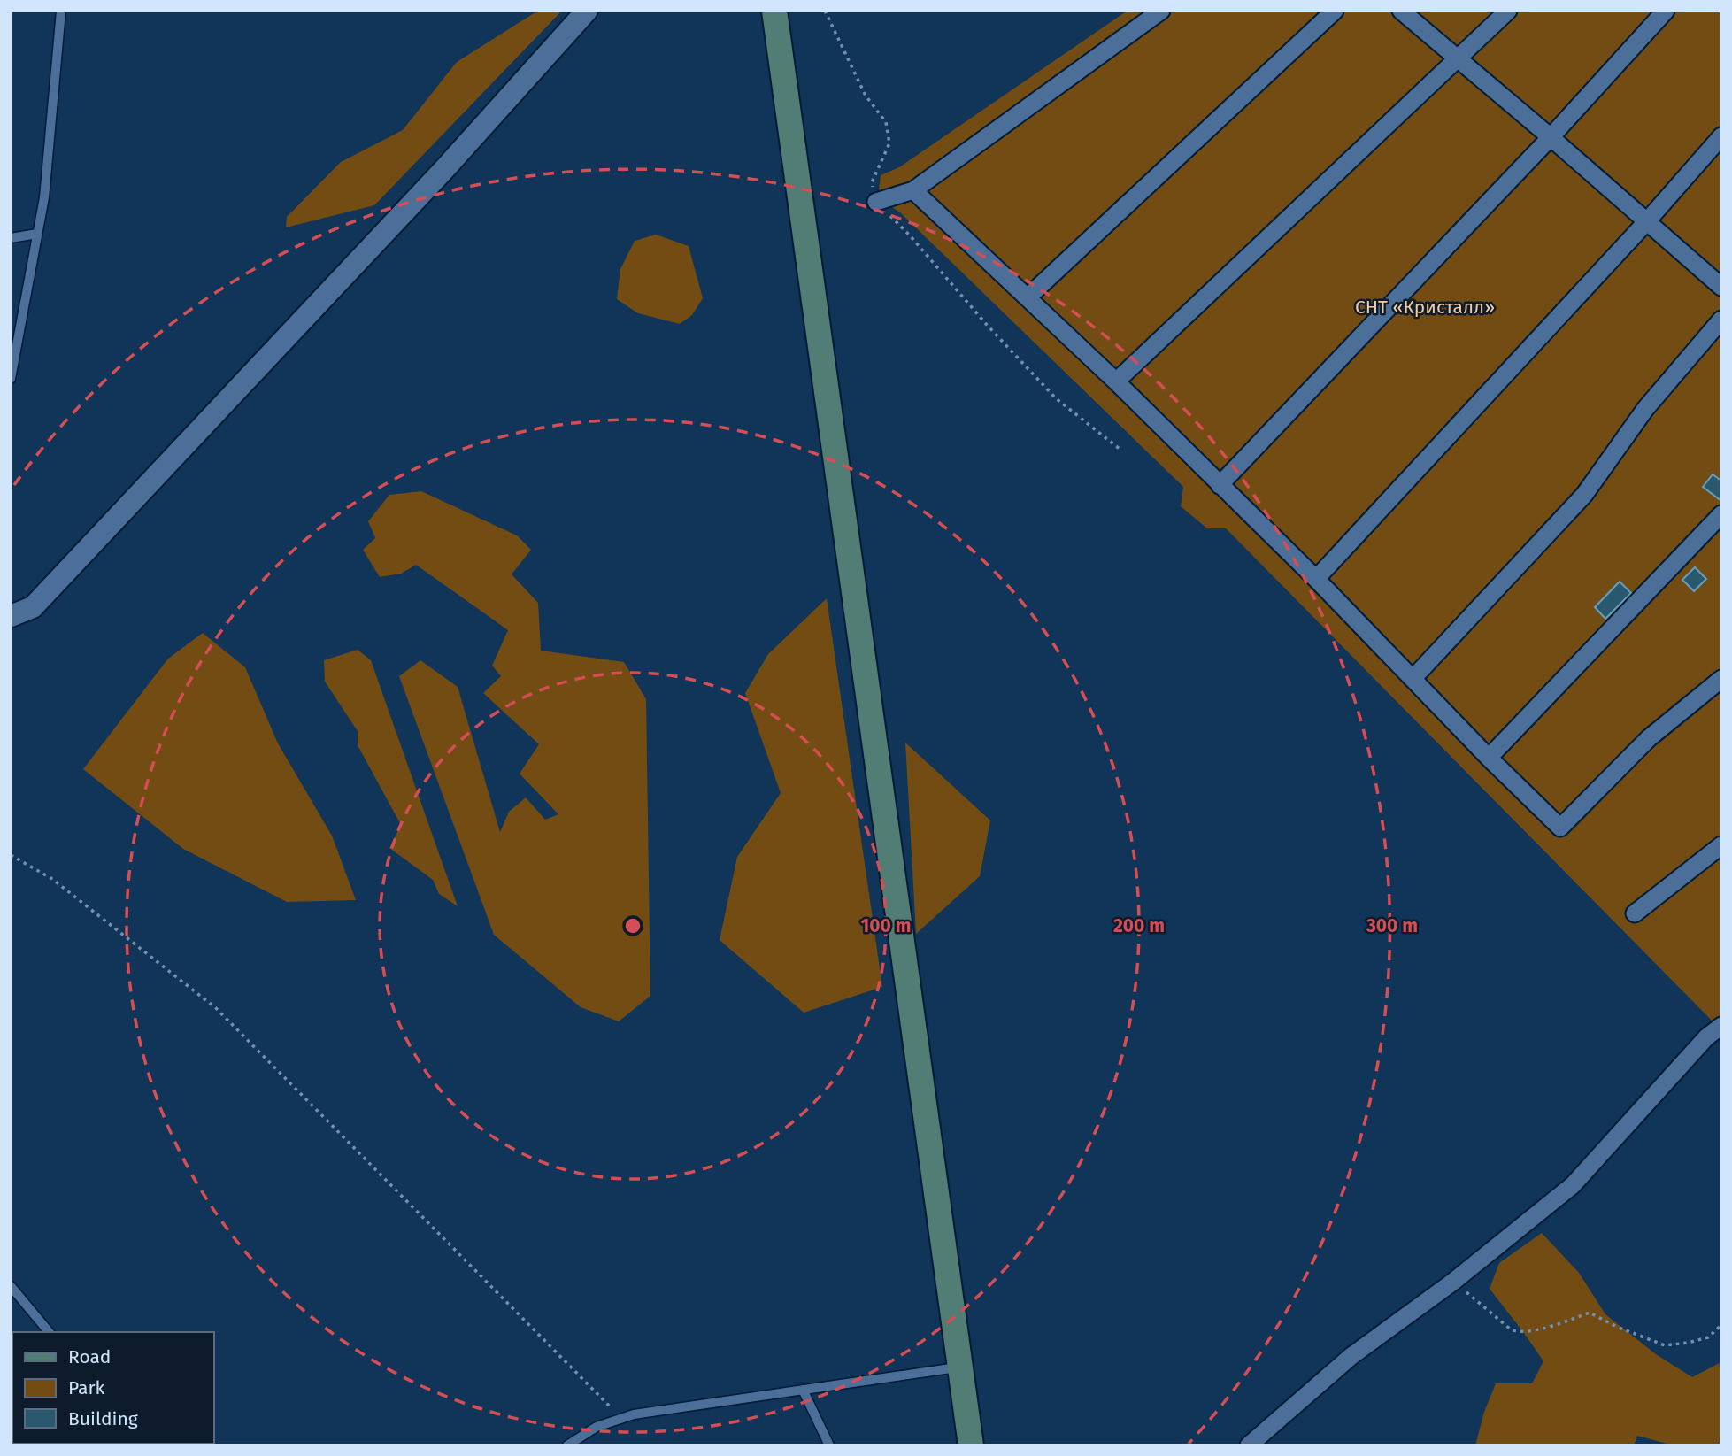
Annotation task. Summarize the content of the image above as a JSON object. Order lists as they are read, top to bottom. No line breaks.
{"parks":["СНТ «Кристалл»"],"legend":["Road","Park","Building"],"rings":["100 m","200 m","300 m"]}
